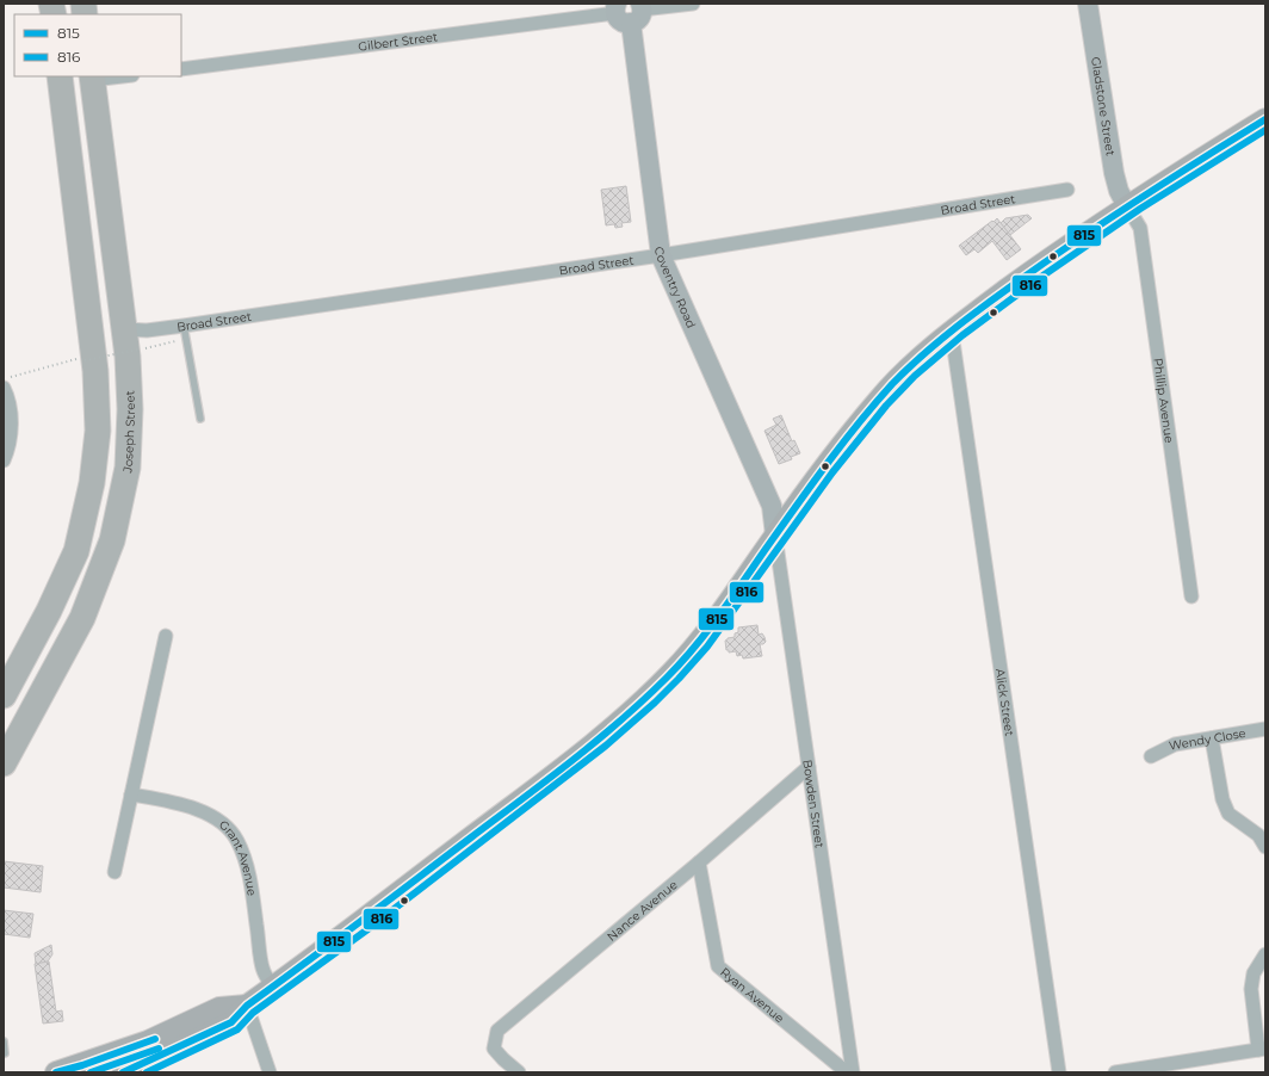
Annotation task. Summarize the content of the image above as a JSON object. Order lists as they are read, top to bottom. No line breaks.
{"streets":{"highway":["Joseph Street"],"street":["Gilbert Street","Gladstone Street","Broad Street","Coventry Road","Phillip Avenue","Alick Street","Wendy Close","Bowden Street","Grant Avenue","Nance Avenue","Ryan Avenue"]},"crossings":[["Gilbert Street","Coventry Road"],["Gladstone Street","Phillip Avenue"],["Broad Street","Coventry Road"],["Broad Street","Joseph Street"],["Coventry Road","Bowden Street"],["Bowden Street","Nance Avenue"],["Nance Avenue","Ryan Avenue"]],"lines":["transit line 815","transit line 816"],"legend":["815","816"]}
